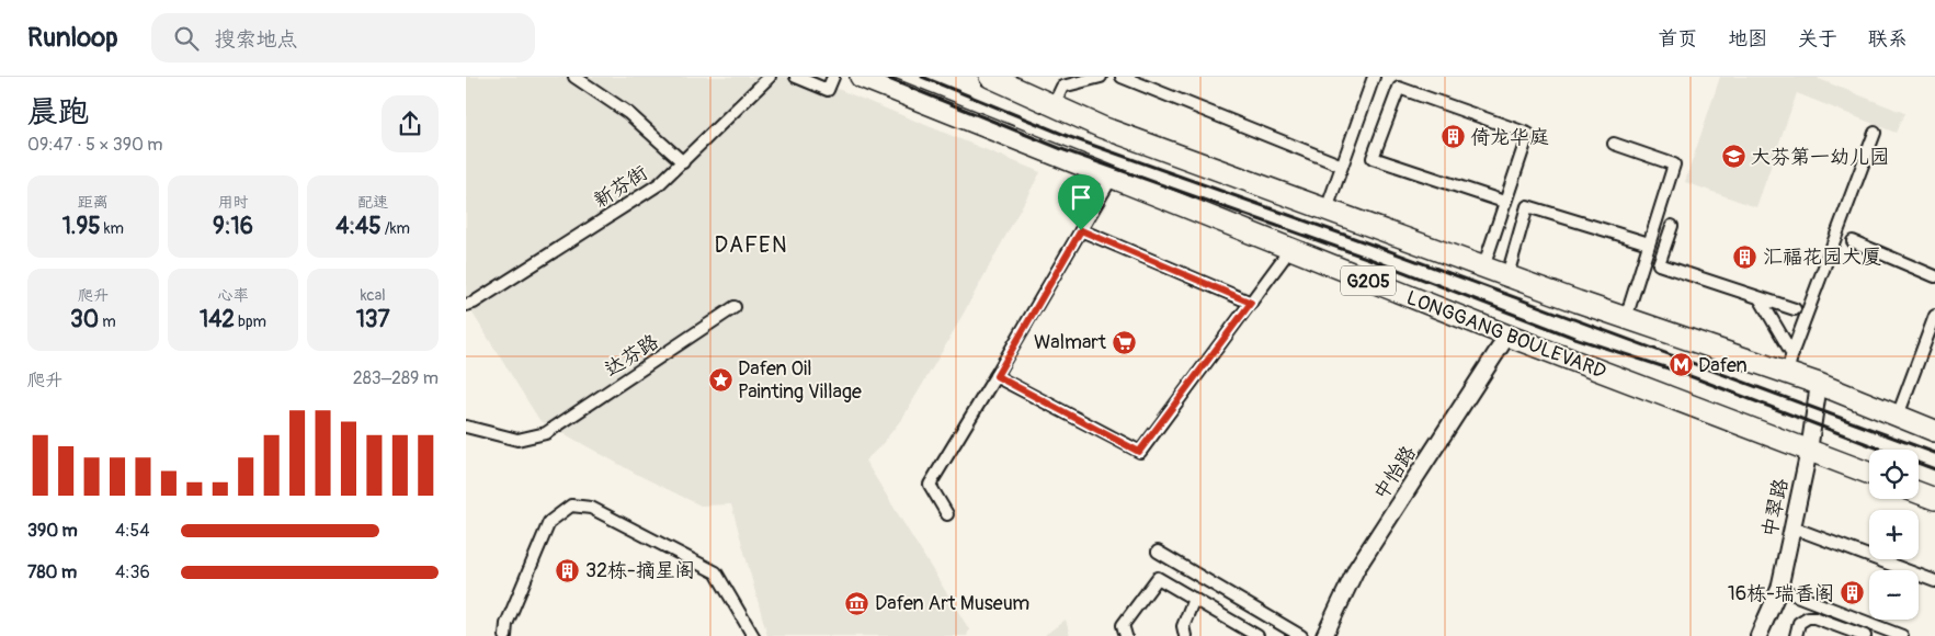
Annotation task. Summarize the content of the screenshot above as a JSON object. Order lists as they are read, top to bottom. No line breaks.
{"streets":{"highway":["G205","LONGGANG BOULEVARD"],"street":["新芬街","达芬路","中怡路","中翠路"]},"crossings":[["LONGGANG BOULEVARD","中怡路"],["LONGGANG BOULEVARD","中翠路"]],"districts":["DAFEN"],"places":{"building":["倚龙华庭","汇福花园大厦","32栋-摘星阁","16栋-瑞香阁"],"school or university":["大芬第一幼儿园"],"supermarket":["Walmart"],"metro station":["Dafen"],"place":["Dafen Oil Painting Village"],"museum":["Dafen Art Museum"]},"page":{"header":"Runloop","search":"搜索地点","nav":["首页","地图","关于","联系"],"heading":["晨跑","09:47 · 5 × 390 m"],"stats":[["距离","1.95 km"],["用时","9:16"],["配速","4:45 /km"],["爬升","30 m"],["心率","142 bpm"],["kcal","137"]],"chart":["爬升","283–289 m"],"map_buttons":["+","−"],"list":[{"name":"390 m","note":"4:54"},{"name":"780 m","note":"4:36"}]}}
